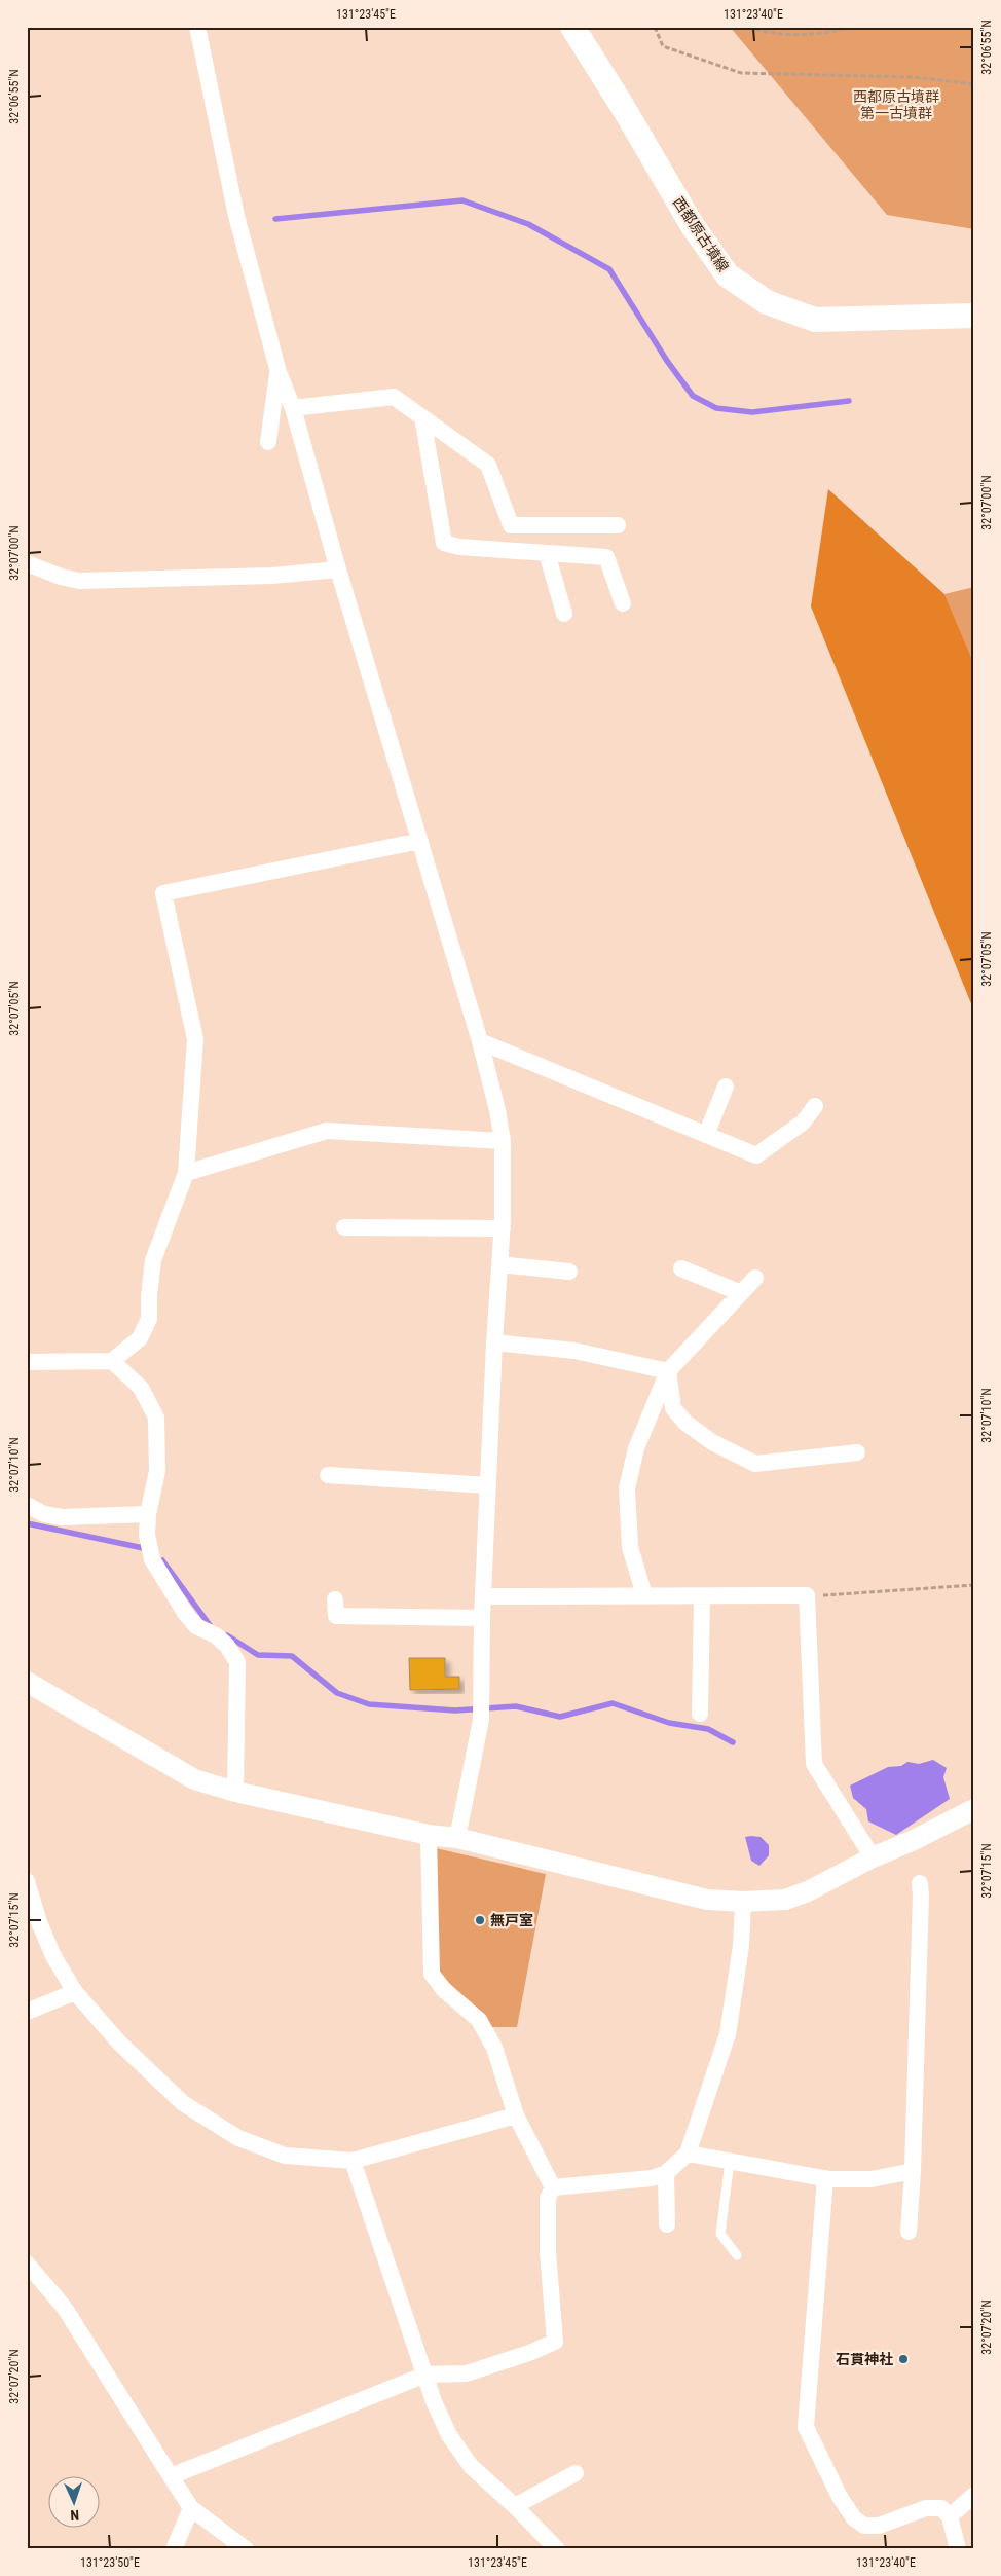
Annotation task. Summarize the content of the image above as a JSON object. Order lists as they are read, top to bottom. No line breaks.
{"streets":{"main road":["西都原古墳線"]},"parks":["西都原古墳群 第一古墳群"],"places":["無戸室","石貫神社"],"north":"bottom","coordinates":["131°23'45\"E","131°23'40\"E","32°06'55\"N","32°07'00\"N","32°07'05\"N","32°07'10\"N","32°07'15\"N","32°07'20\"N","131°23'50\"E"]}
